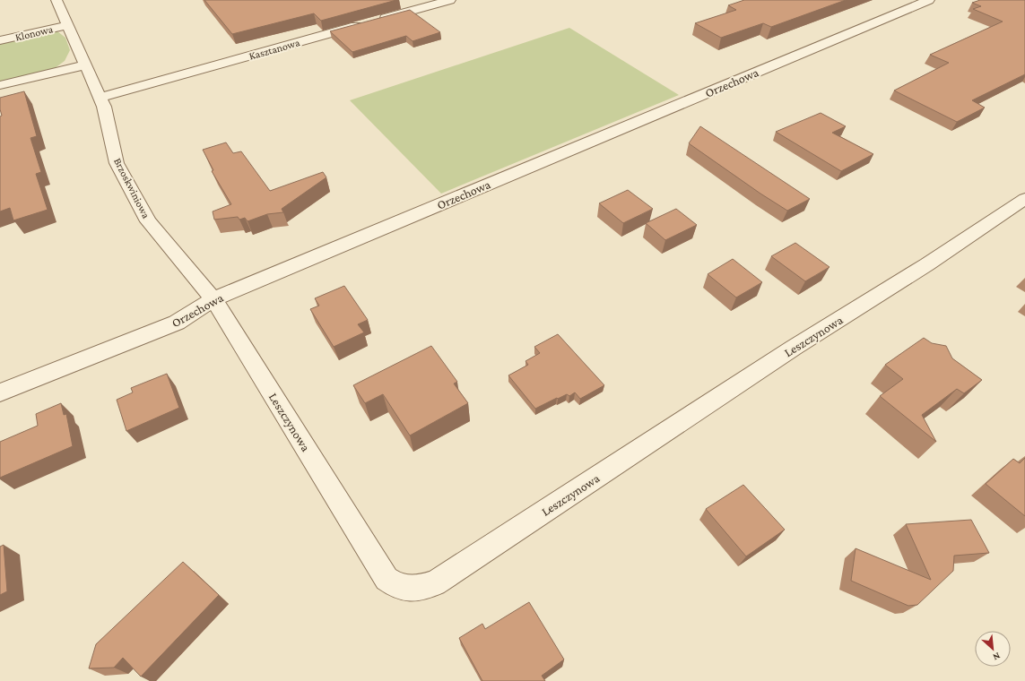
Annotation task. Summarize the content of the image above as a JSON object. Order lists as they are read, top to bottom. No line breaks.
{"streets":{"street":["Klonowa","Kasztanowa","Orzechowa","Brzoskwiniowa","Leszczynowa"]},"crossings":[["Klonowa","Brzoskwiniowa"],["Kasztanowa","Brzoskwiniowa"],["Orzechowa","Brzoskwiniowa"],["Orzechowa","Leszczynowa"],["Brzoskwiniowa","Leszczynowa"]],"north":"bottom right"}
